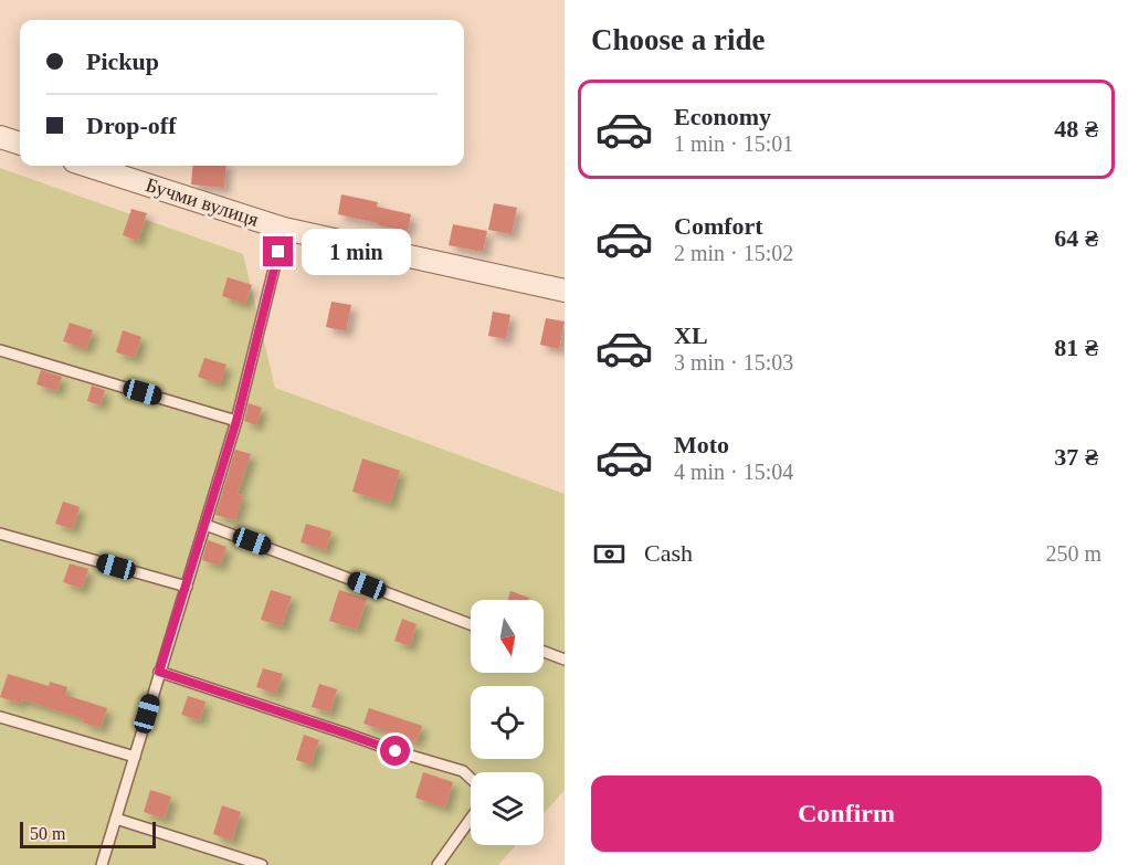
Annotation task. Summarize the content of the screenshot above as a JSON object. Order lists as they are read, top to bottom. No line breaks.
{"streets":{"street":["Бучми вулиця"]},"scale_bar":"50 m","north":"bottom","page":{"heading":"Choose a ride","banner":["Pickup","Drop-off"],"list":[{"name":"Economy","note":"1 min · 15:01","value":"48 ₴"},{"name":"Comfort","note":"2 min · 15:02","value":"64 ₴"},{"name":"XL","note":"3 min · 15:03","value":"81 ₴"},{"name":"Moto","note":"4 min · 15:04","value":"37 ₴"}],"bubble":"1 min","pay":["Cash","250 m"],"buttons":"Confirm","scale":"50 m"}}
